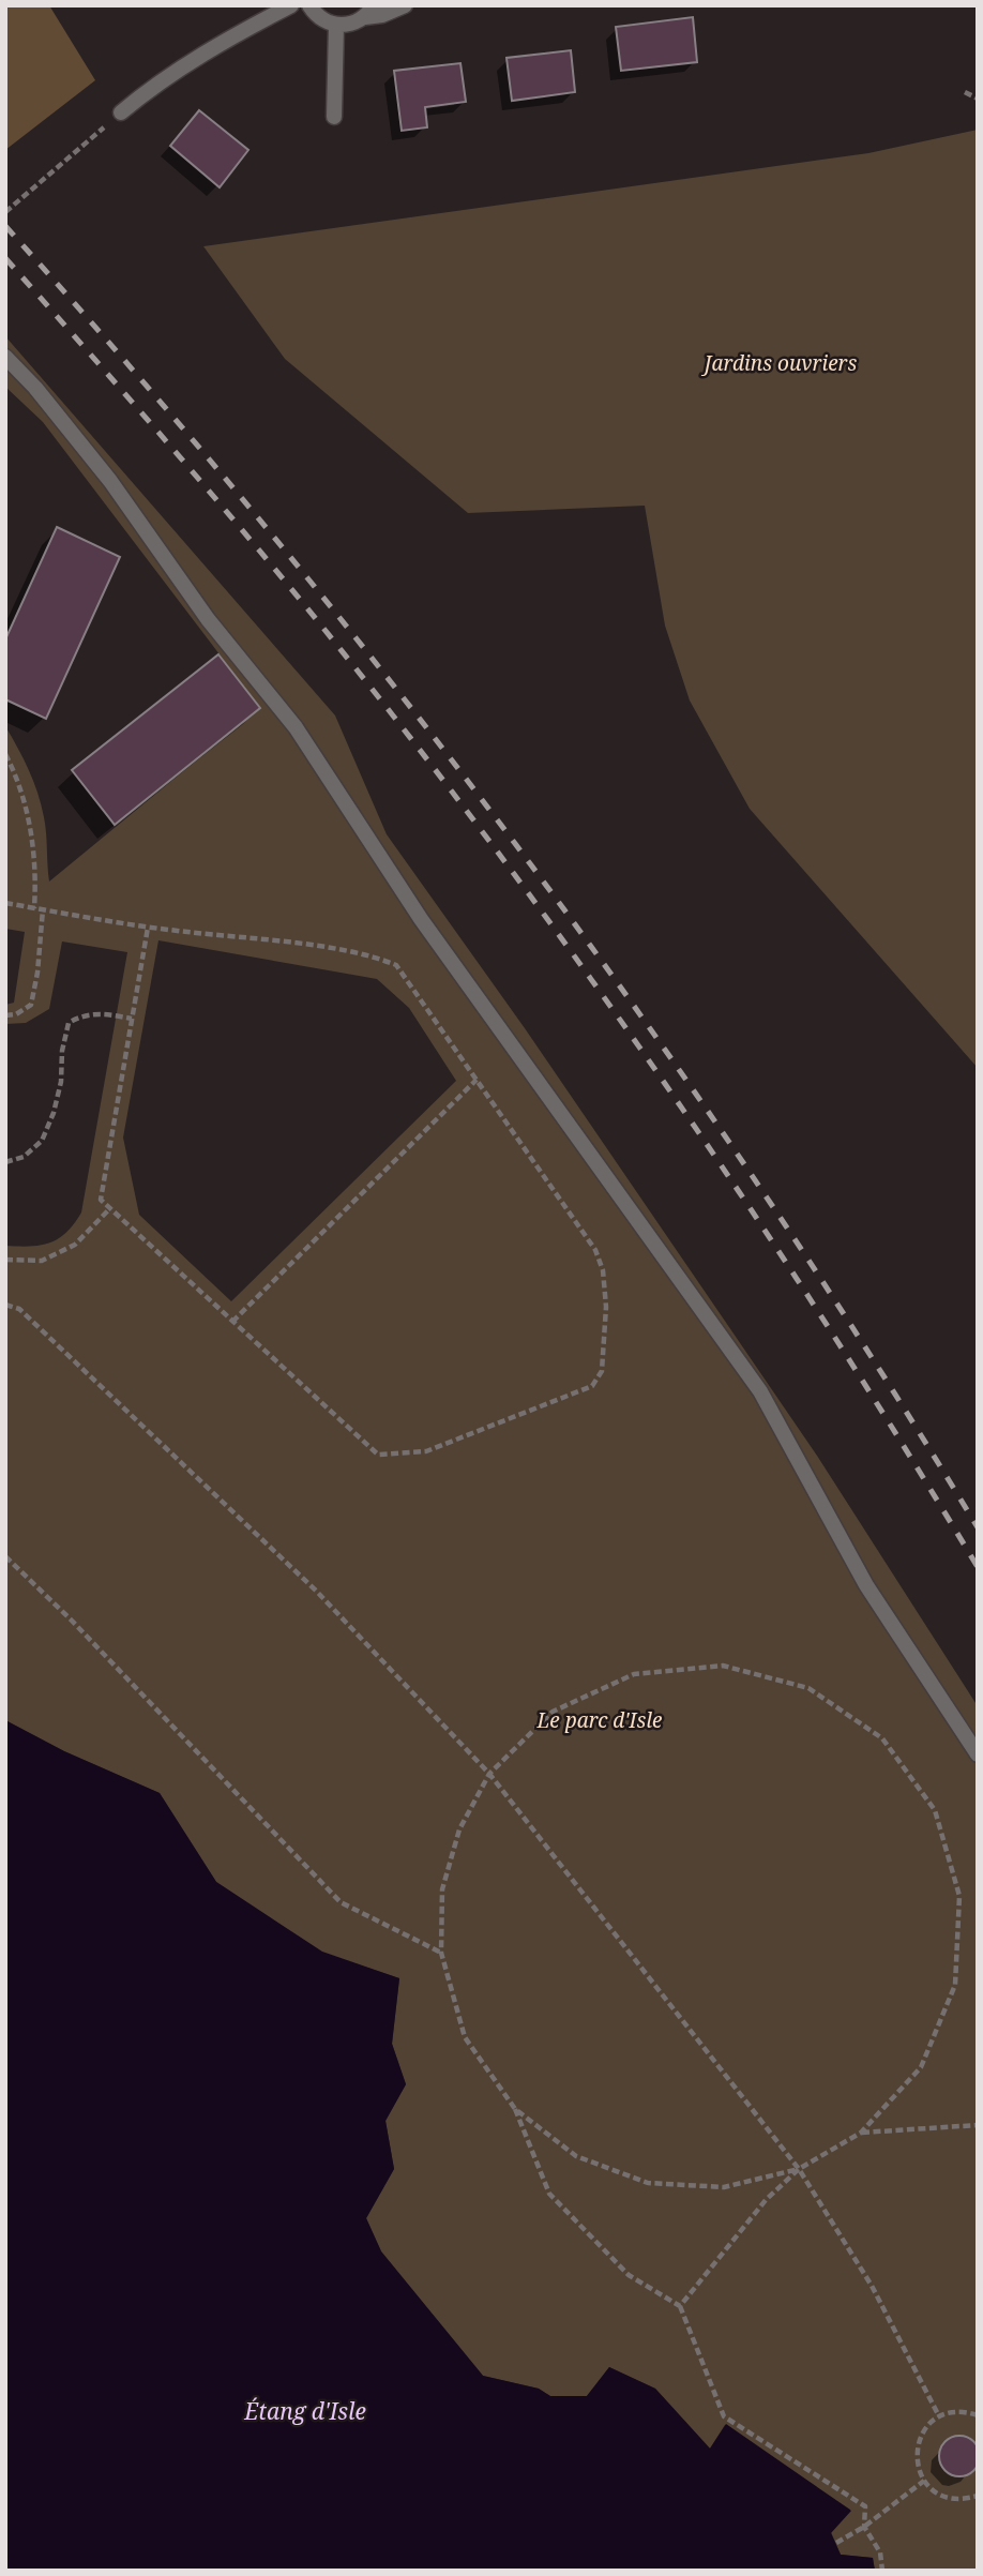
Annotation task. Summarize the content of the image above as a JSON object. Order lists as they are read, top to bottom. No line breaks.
{"water":["Étang d'Isle"],"parks":["Jardins ouvriers","Le parc d'Isle"]}
